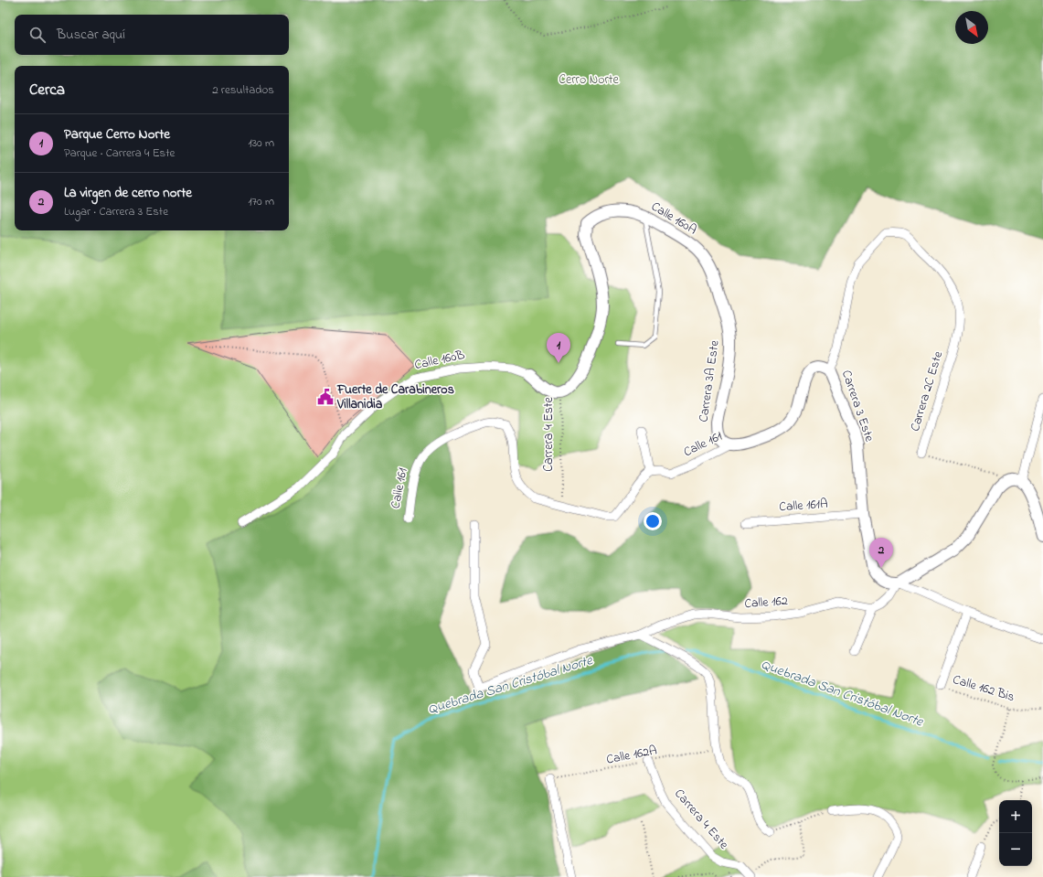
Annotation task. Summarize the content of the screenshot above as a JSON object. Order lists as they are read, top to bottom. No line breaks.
{"streets":{"street":["Calle 160A","Calle 160B","Carrera 3A Este","Carrera 2C Este","Carrera 3 Este","Carrera 4 Este","Calle 161","Calle 161A","Calle 162"],"path":["Calle 162 Bis","Calle 162A"]},"crossings":[["Calle 160A","Carrera 3A Este"],["Calle 160A","Carrera 4 Este"],["Calle 160B","Carrera 4 Este"],["Carrera 3A Este","Calle 161"],["Carrera 2C Este","Carrera 3 Este"],["Carrera 3 Este","Calle 161"],["Carrera 3 Este","Calle 161A"],["Carrera 4 Este","Calle 161"],["Carrera 4 Este","Calle 162A"]],"water":["Quebrada San Cristóbal Norte"],"parks":["Cerro Norte"],"places":{"public building":["Fuerte de Carabineros Villanidia"]},"north":"bottom right","page":{"search":"Buscar aquí","heading":["Cerca","2 resultados"],"list":[{"mark":"1","name":"Parque Cerro Norte","note":"Parque · Carrera 4 Este","value":"130 m"},{"mark":"2","name":"La virgen de cerro norte","note":"Lugar · Carrera 3 Este","value":"170 m"}],"pins":["1","2"],"map_buttons":["+","−"]}}
